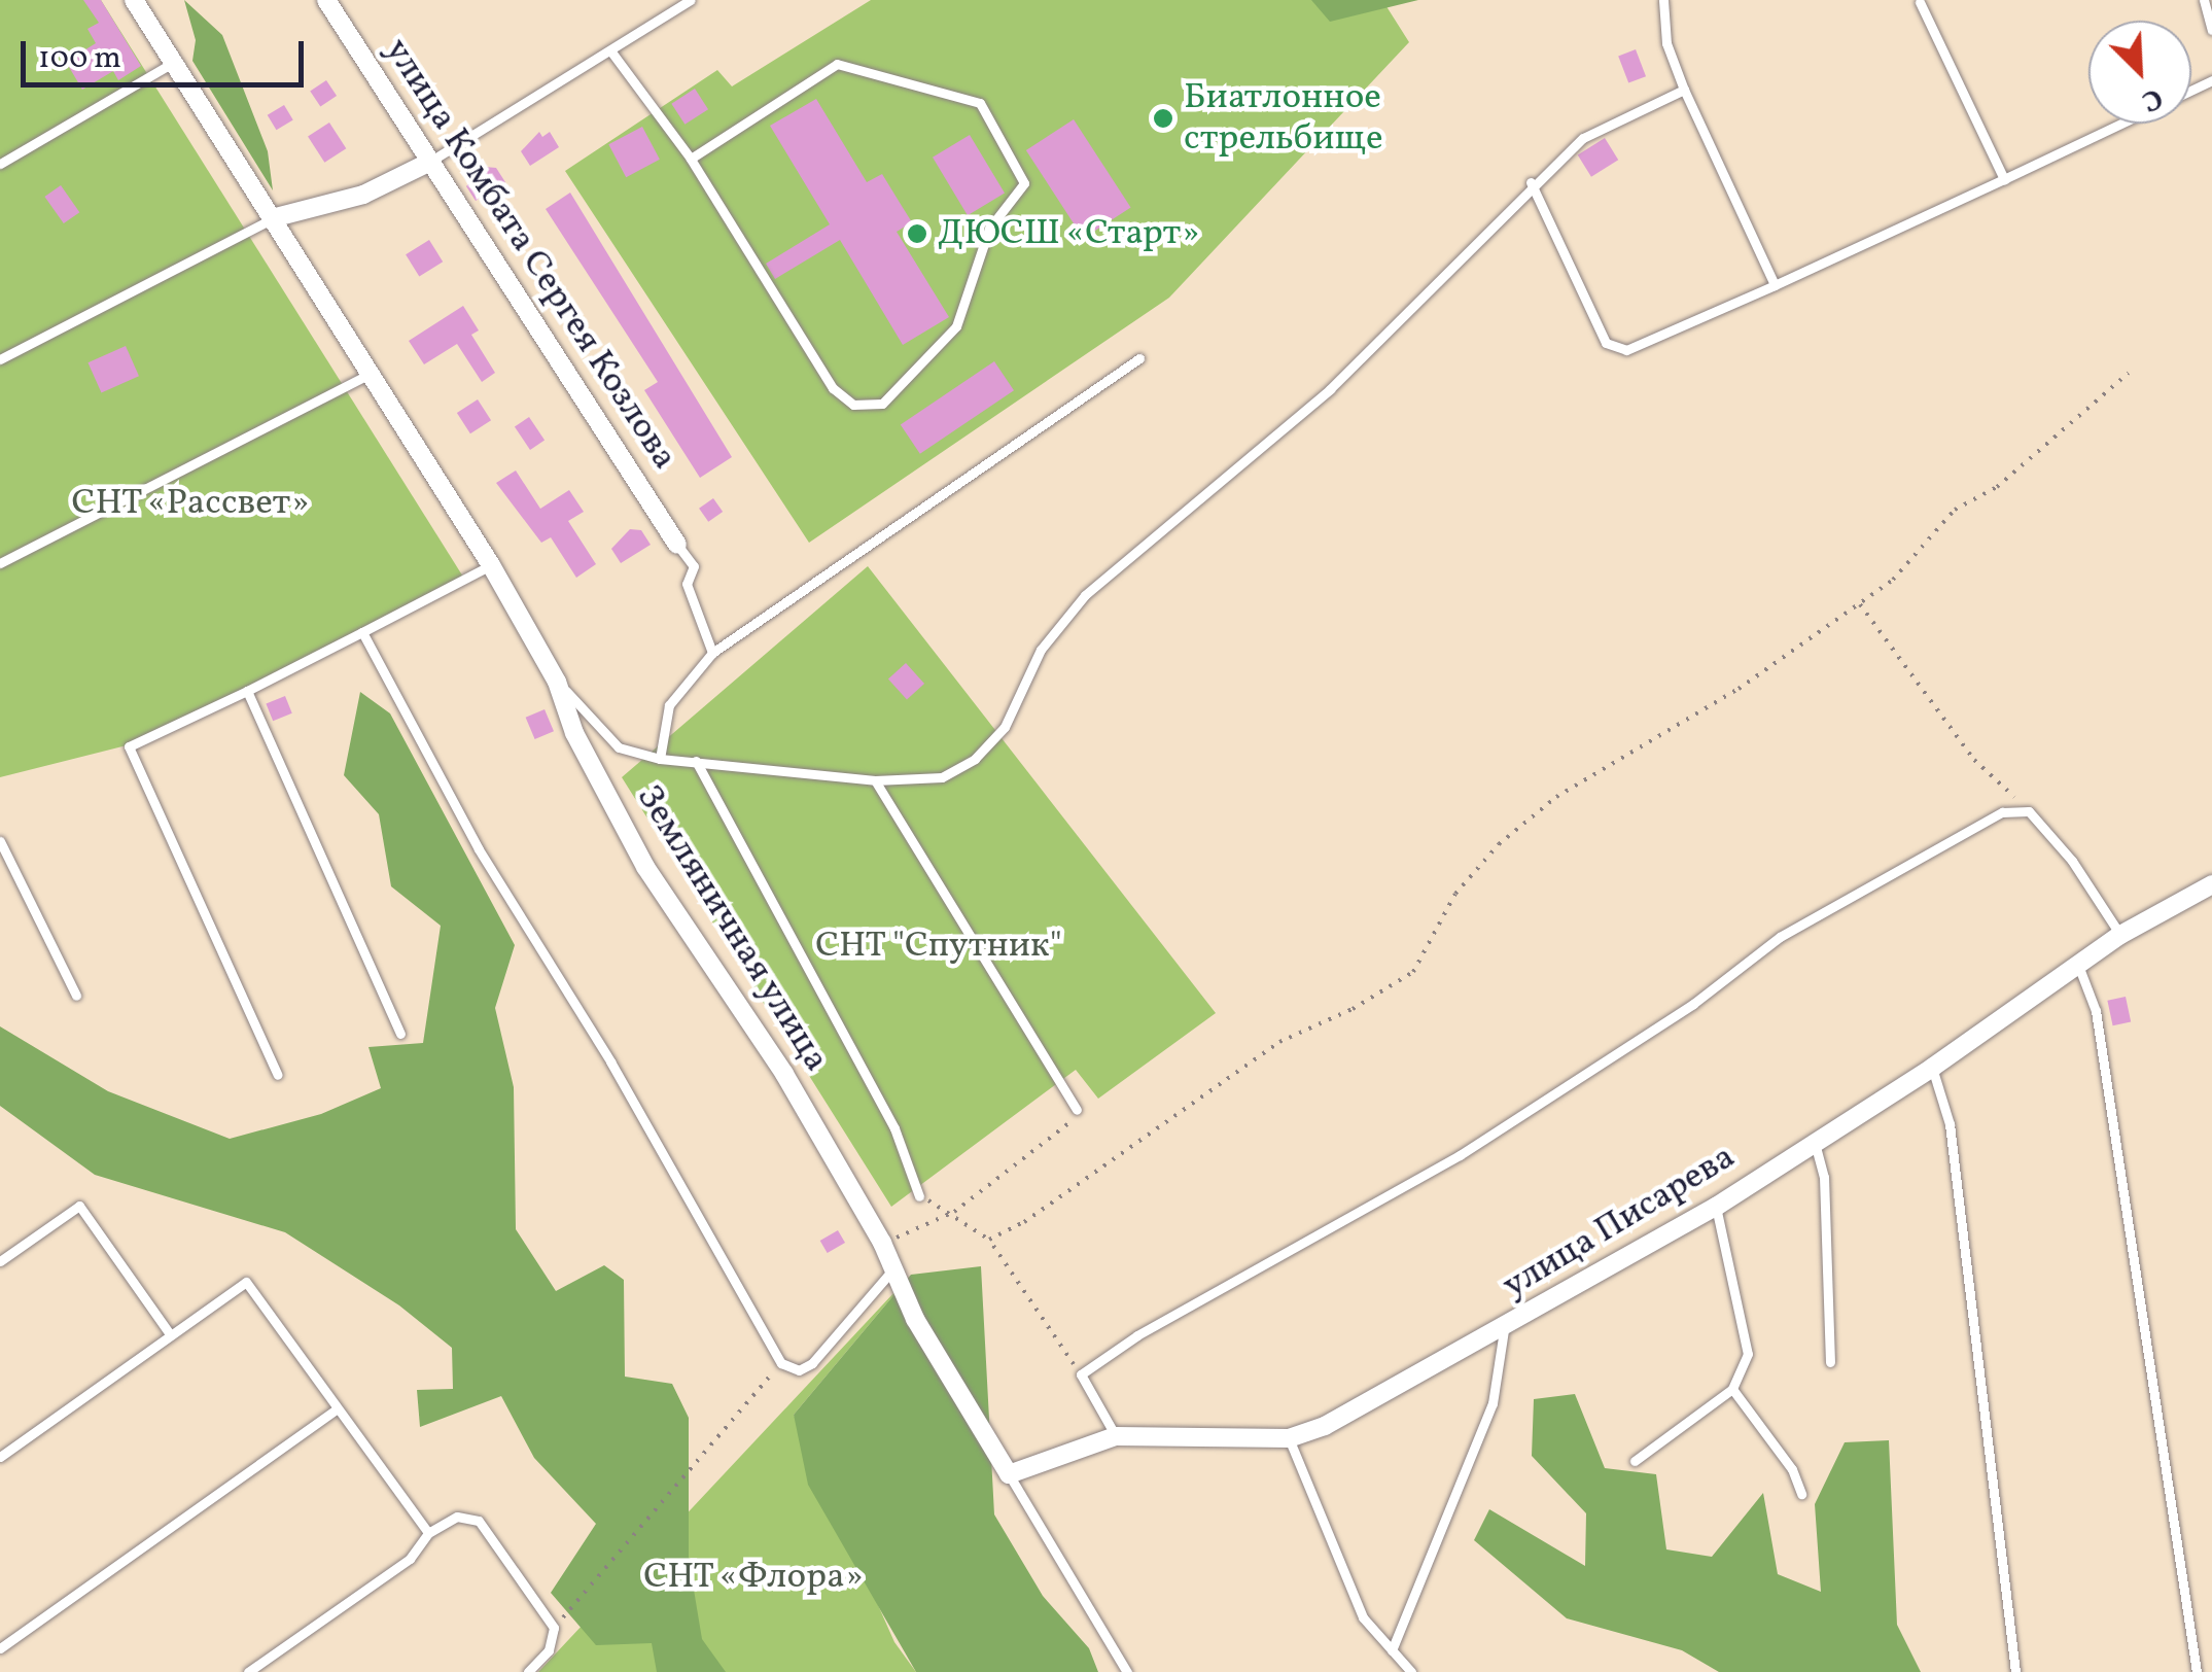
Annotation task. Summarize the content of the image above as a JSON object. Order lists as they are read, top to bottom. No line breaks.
{"streets":{"street":["улица Комбата Сергея Козлова","Земляничная улица","улица Писарева"]},"crossings":[["Земляничная улица","улица Писарева"]],"parks":["СНТ «Рассвет»","СНТ \"Спутник\"","СНТ «Флора»"],"places":["Биатлонное стрельбище","ДЮСШ «Старт»"],"scale_bar":"100 m","north":"bottom right"}
